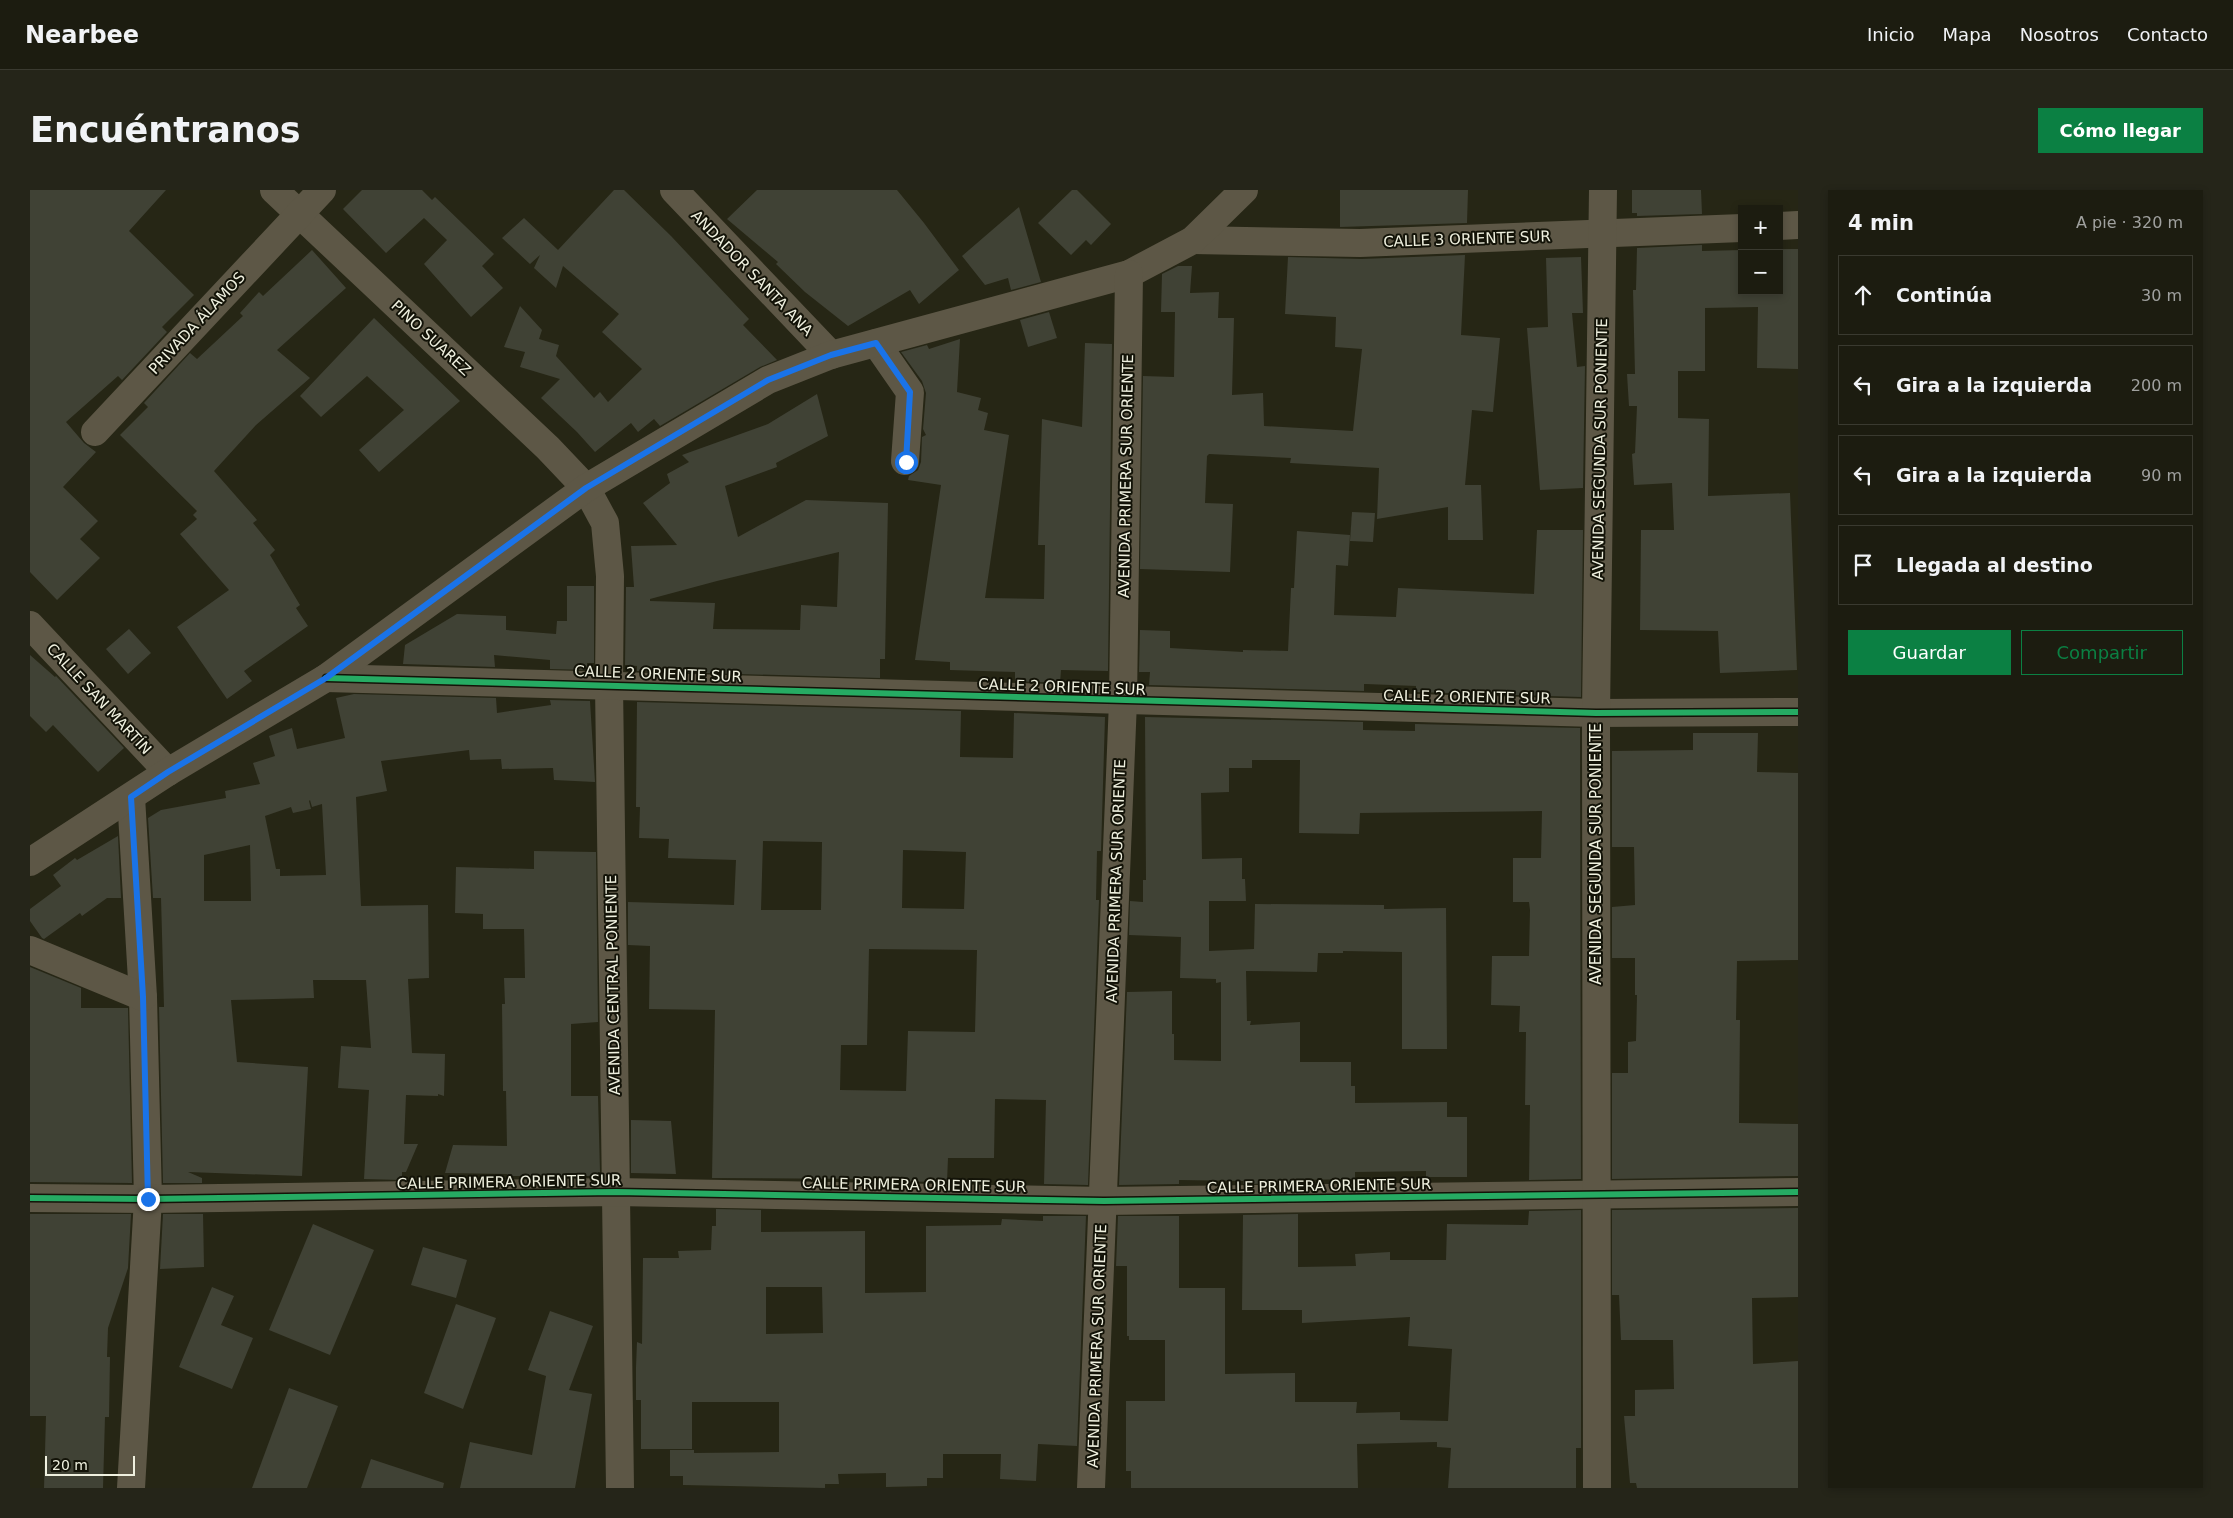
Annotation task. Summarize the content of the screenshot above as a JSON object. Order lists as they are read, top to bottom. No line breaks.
{"streets":{"street":["CALLE 3 ORIENTE SUR","ANDADOR SANTA ANA","PRIVADA ÁLAMOS","PINO SUAREZ","AVENIDA SEGUNDA SUR PONIENTE","AVENIDA PRIMERA SUR ORIENTE","CALLE 2 ORIENTE SUR","CALLE SAN MARTÍN","AVENIDA CENTRAL PONIENTE","CALLE PRIMERA ORIENTE SUR"]},"crossings":[["CALLE 3 ORIENTE SUR","AVENIDA SEGUNDA SUR PONIENTE"],["PRIVADA ÁLAMOS","PINO SUAREZ"],["PINO SUAREZ","AVENIDA CENTRAL PONIENTE"],["AVENIDA SEGUNDA SUR PONIENTE","CALLE 2 ORIENTE SUR"],["AVENIDA SEGUNDA SUR PONIENTE","CALLE PRIMERA ORIENTE SUR"],["AVENIDA PRIMERA SUR ORIENTE","CALLE 2 ORIENTE SUR"],["AVENIDA PRIMERA SUR ORIENTE","CALLE PRIMERA ORIENTE SUR"],["CALLE 2 ORIENTE SUR","AVENIDA CENTRAL PONIENTE"],["AVENIDA CENTRAL PONIENTE","CALLE PRIMERA ORIENTE SUR"]],"scale_bar":"20 m","page":{"header":"Nearbee","nav":["Inicio","Mapa","Nosotros","Contacto"],"buttons":["Cómo llegar",["Guardar","Compartir"]],"title":"Encuéntranos","heading":["4 min","A pie · 320 m"],"map_buttons":["+","−"],"list":[["Continúa","30 m"],["Gira a la izquierda","200 m"],["Gira a la izquierda","90 m"],"Llegada al destino"],"scale":"20 m"}}
